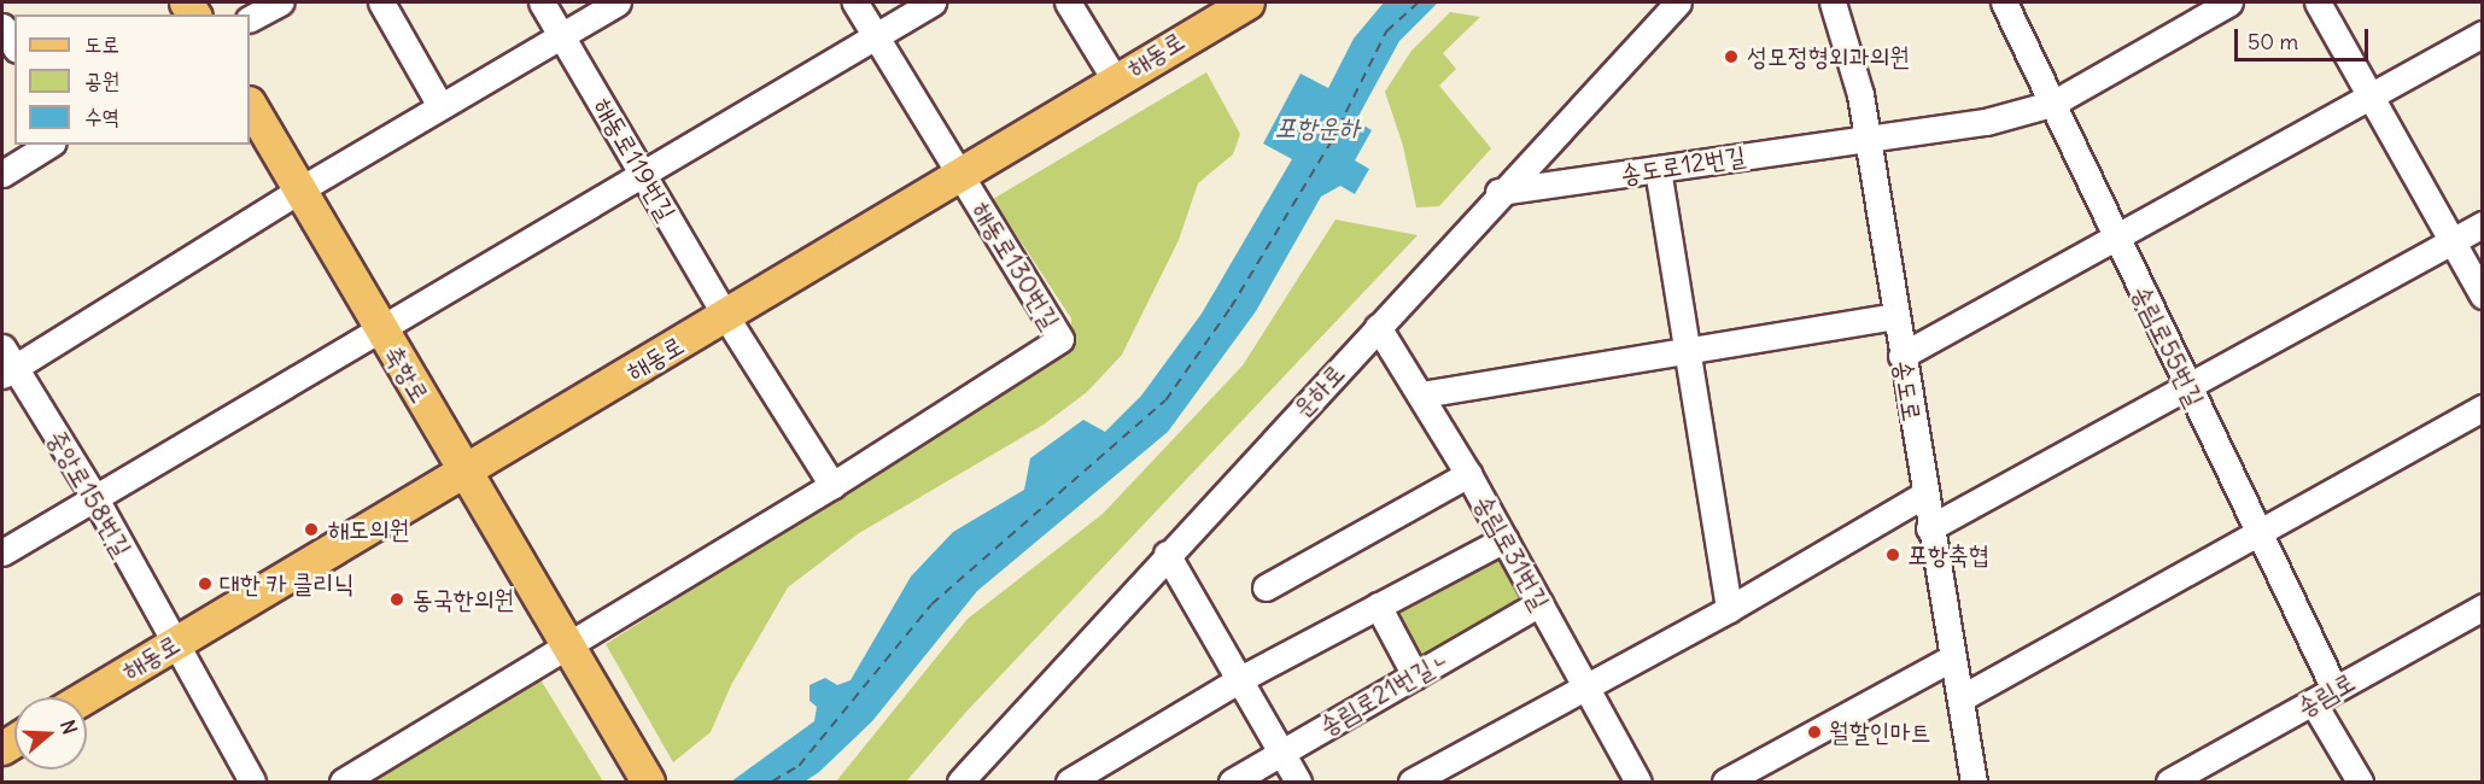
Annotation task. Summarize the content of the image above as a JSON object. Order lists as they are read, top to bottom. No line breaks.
{"streets":{"main road":["해동로","축항로"],"street":["해동로119번길","송도로12번길","해동로130번길","송림로55번길","운하로","송도로","중앙로158번길","송림로31번길","송림로21번길ㄴ","송림로"]},"crossings":[["해동로","해동로119번길"],["해동로","해동로130번길"],["해동로","축항로"],["해동로","중앙로158번길"],["해동로119번길","해동로130번길"],["송도로12번길","송림로55번길"],["송도로12번길","운하로"],["송도로12번길","송도로"],["송림로55번길","송림로"],["운하로","송림로31번길"],["송림로31번길","송림로21번길ㄴ"]],"water":["포항운하"],"places":["성모정형외과의원","해도의원","포항축협","대한 카 클리닉","동국한의원","월할인마트"],"legend":["도로","공원","수역"],"scale_bar":"50 m","north":"right"}
